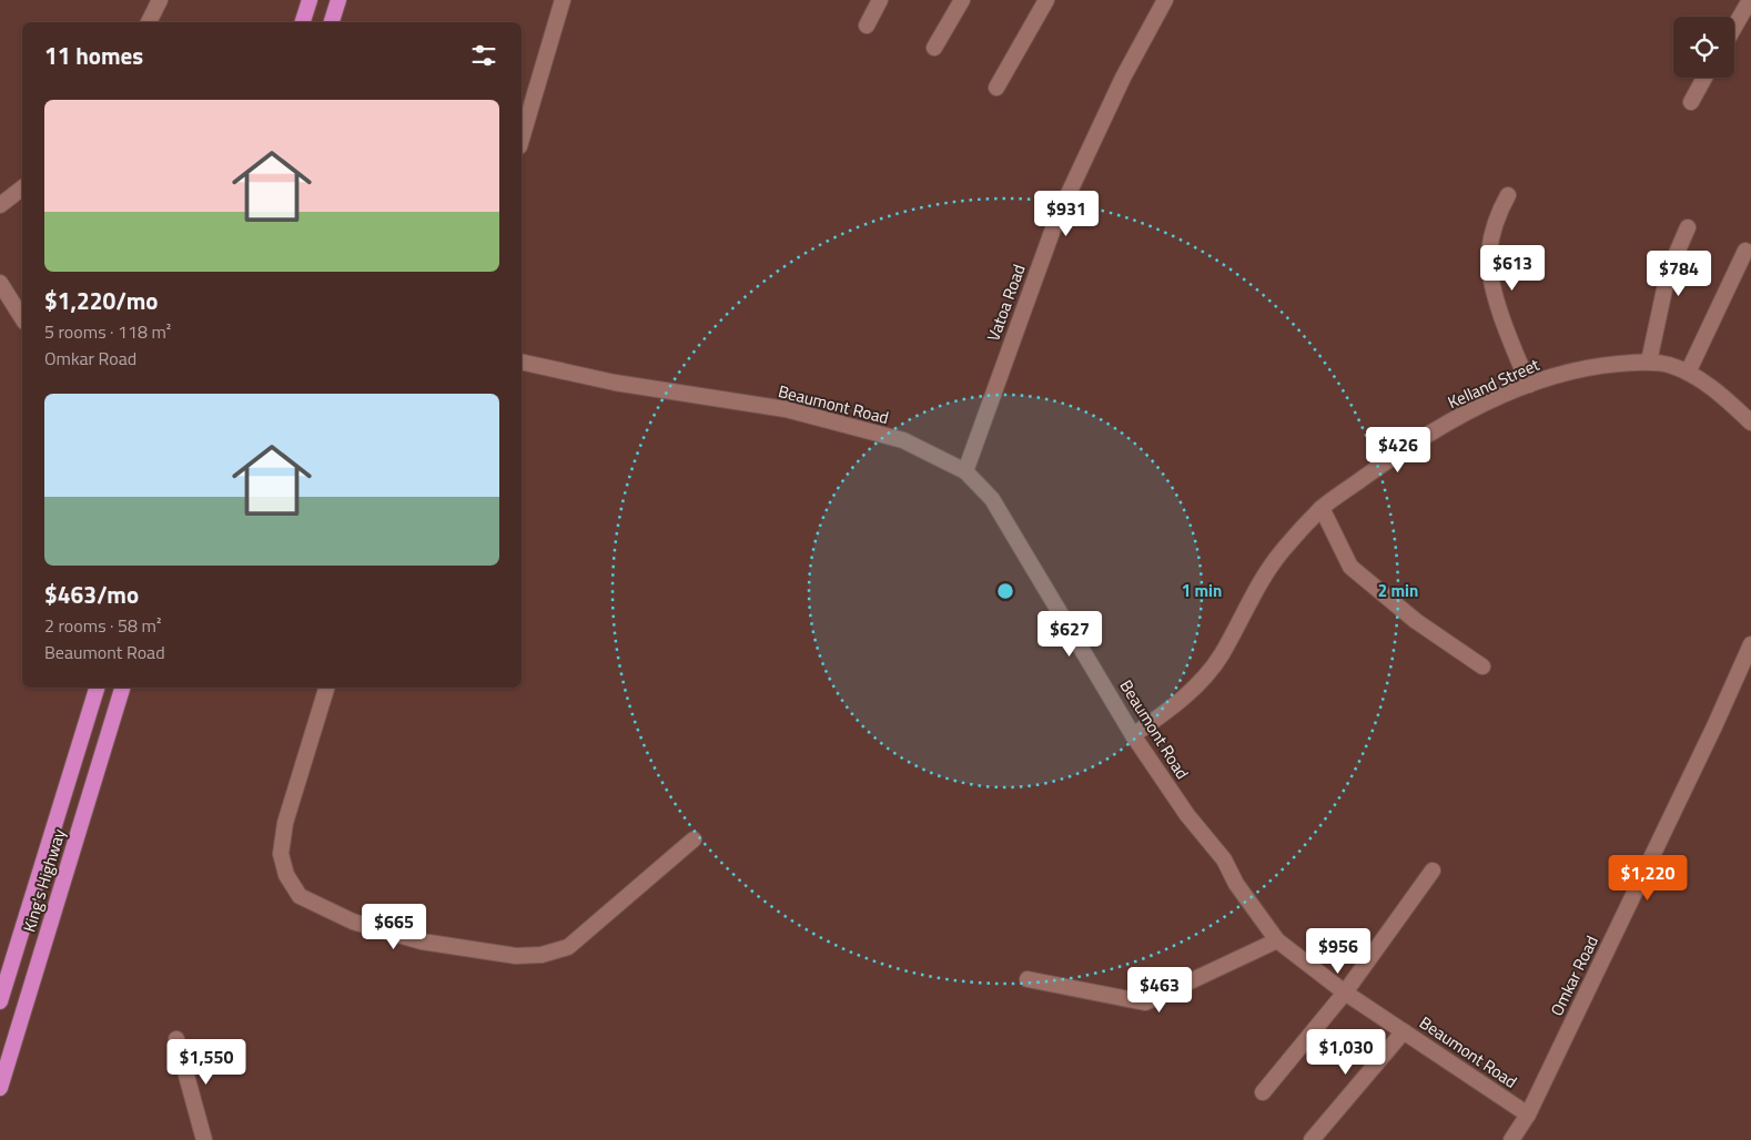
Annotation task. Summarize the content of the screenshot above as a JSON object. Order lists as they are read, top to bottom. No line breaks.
{"streets":{"highway":["King's Highway"],"street":["Vatoa Road","Kelland Street","Beaumont Road","Omkar Road"]},"crossings":[["Vatoa Road","Beaumont Road"],["Kelland Street","Beaumont Road"],["Beaumont Road","Omkar Road"]],"page":{"heading":"11 homes","list":[{"name":"$1,220/mo","note":"5 rooms · 118 m² · Omkar Road"},{"name":"$463/mo","note":"2 rooms · 58 m² · Beaumont Road"}],"price":["$931","$613","$784","$426","$627","$1,220","$665","$956","$463","$1,030","$1,550"]},"rings":["1 min","2 min"]}
